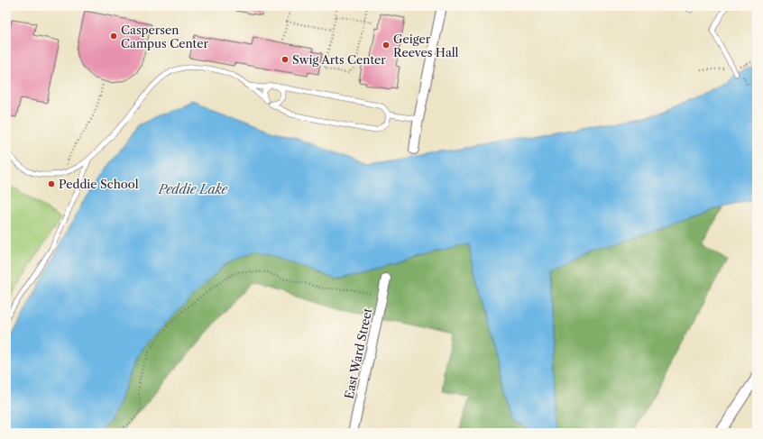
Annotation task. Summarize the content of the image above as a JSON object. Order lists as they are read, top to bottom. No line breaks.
{"streets":{"street":["East Ward Street"]},"water":["Peddie Lake"],"places":["Caspersen Campus Center","Geiger Reeves Hall","Swig Arts Center","Peddie School"]}
